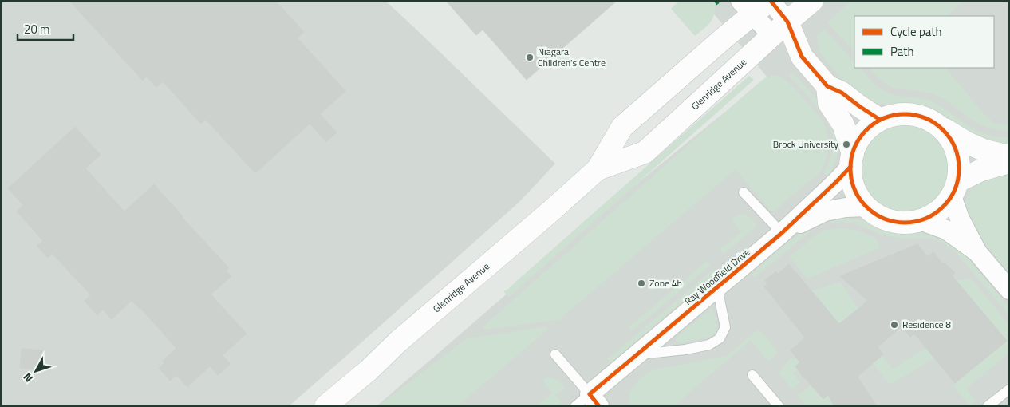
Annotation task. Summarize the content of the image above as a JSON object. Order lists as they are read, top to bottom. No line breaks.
{"streets":{"main road":["Glenridge Avenue"],"street":["Ray Woodfield Drive"]},"places":["Niagara Children's Centre","Brock University","Zone 4b","Residence 8"],"legend":["Cycle path","Path"],"scale_bar":"20 m","north":"bottom left"}
